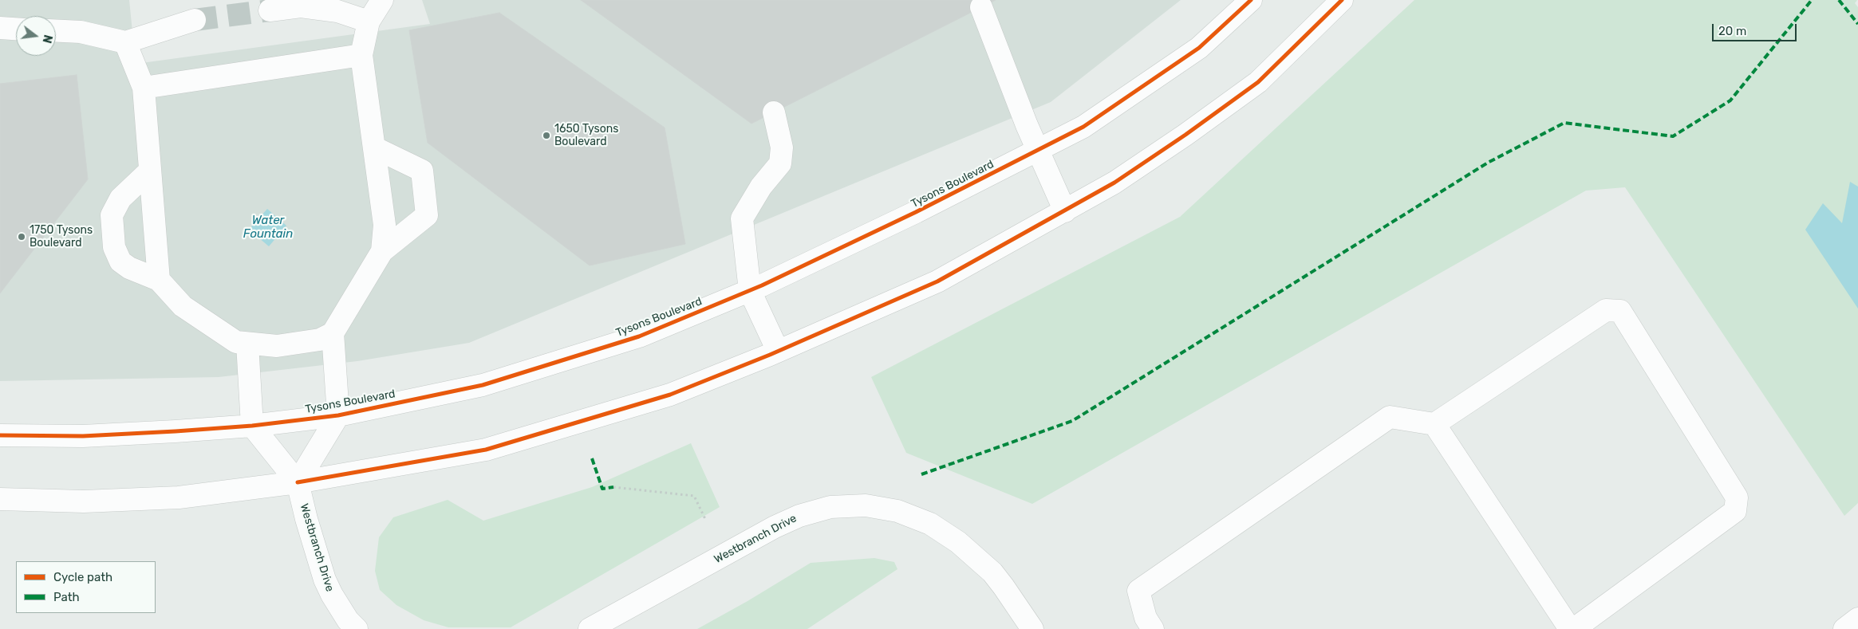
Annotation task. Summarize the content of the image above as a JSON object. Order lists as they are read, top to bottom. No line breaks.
{"streets":{"street":["Tysons Boulevard","Westbranch Drive"]},"crossings":[["Tysons Boulevard","Westbranch Drive"]],"water":["Water Fountain"],"places":["1650 Tysons Boulevard","1750 Tysons Boulevard"],"legend":["Cycle path","Path"],"scale_bar":"20 m","north":"right"}
